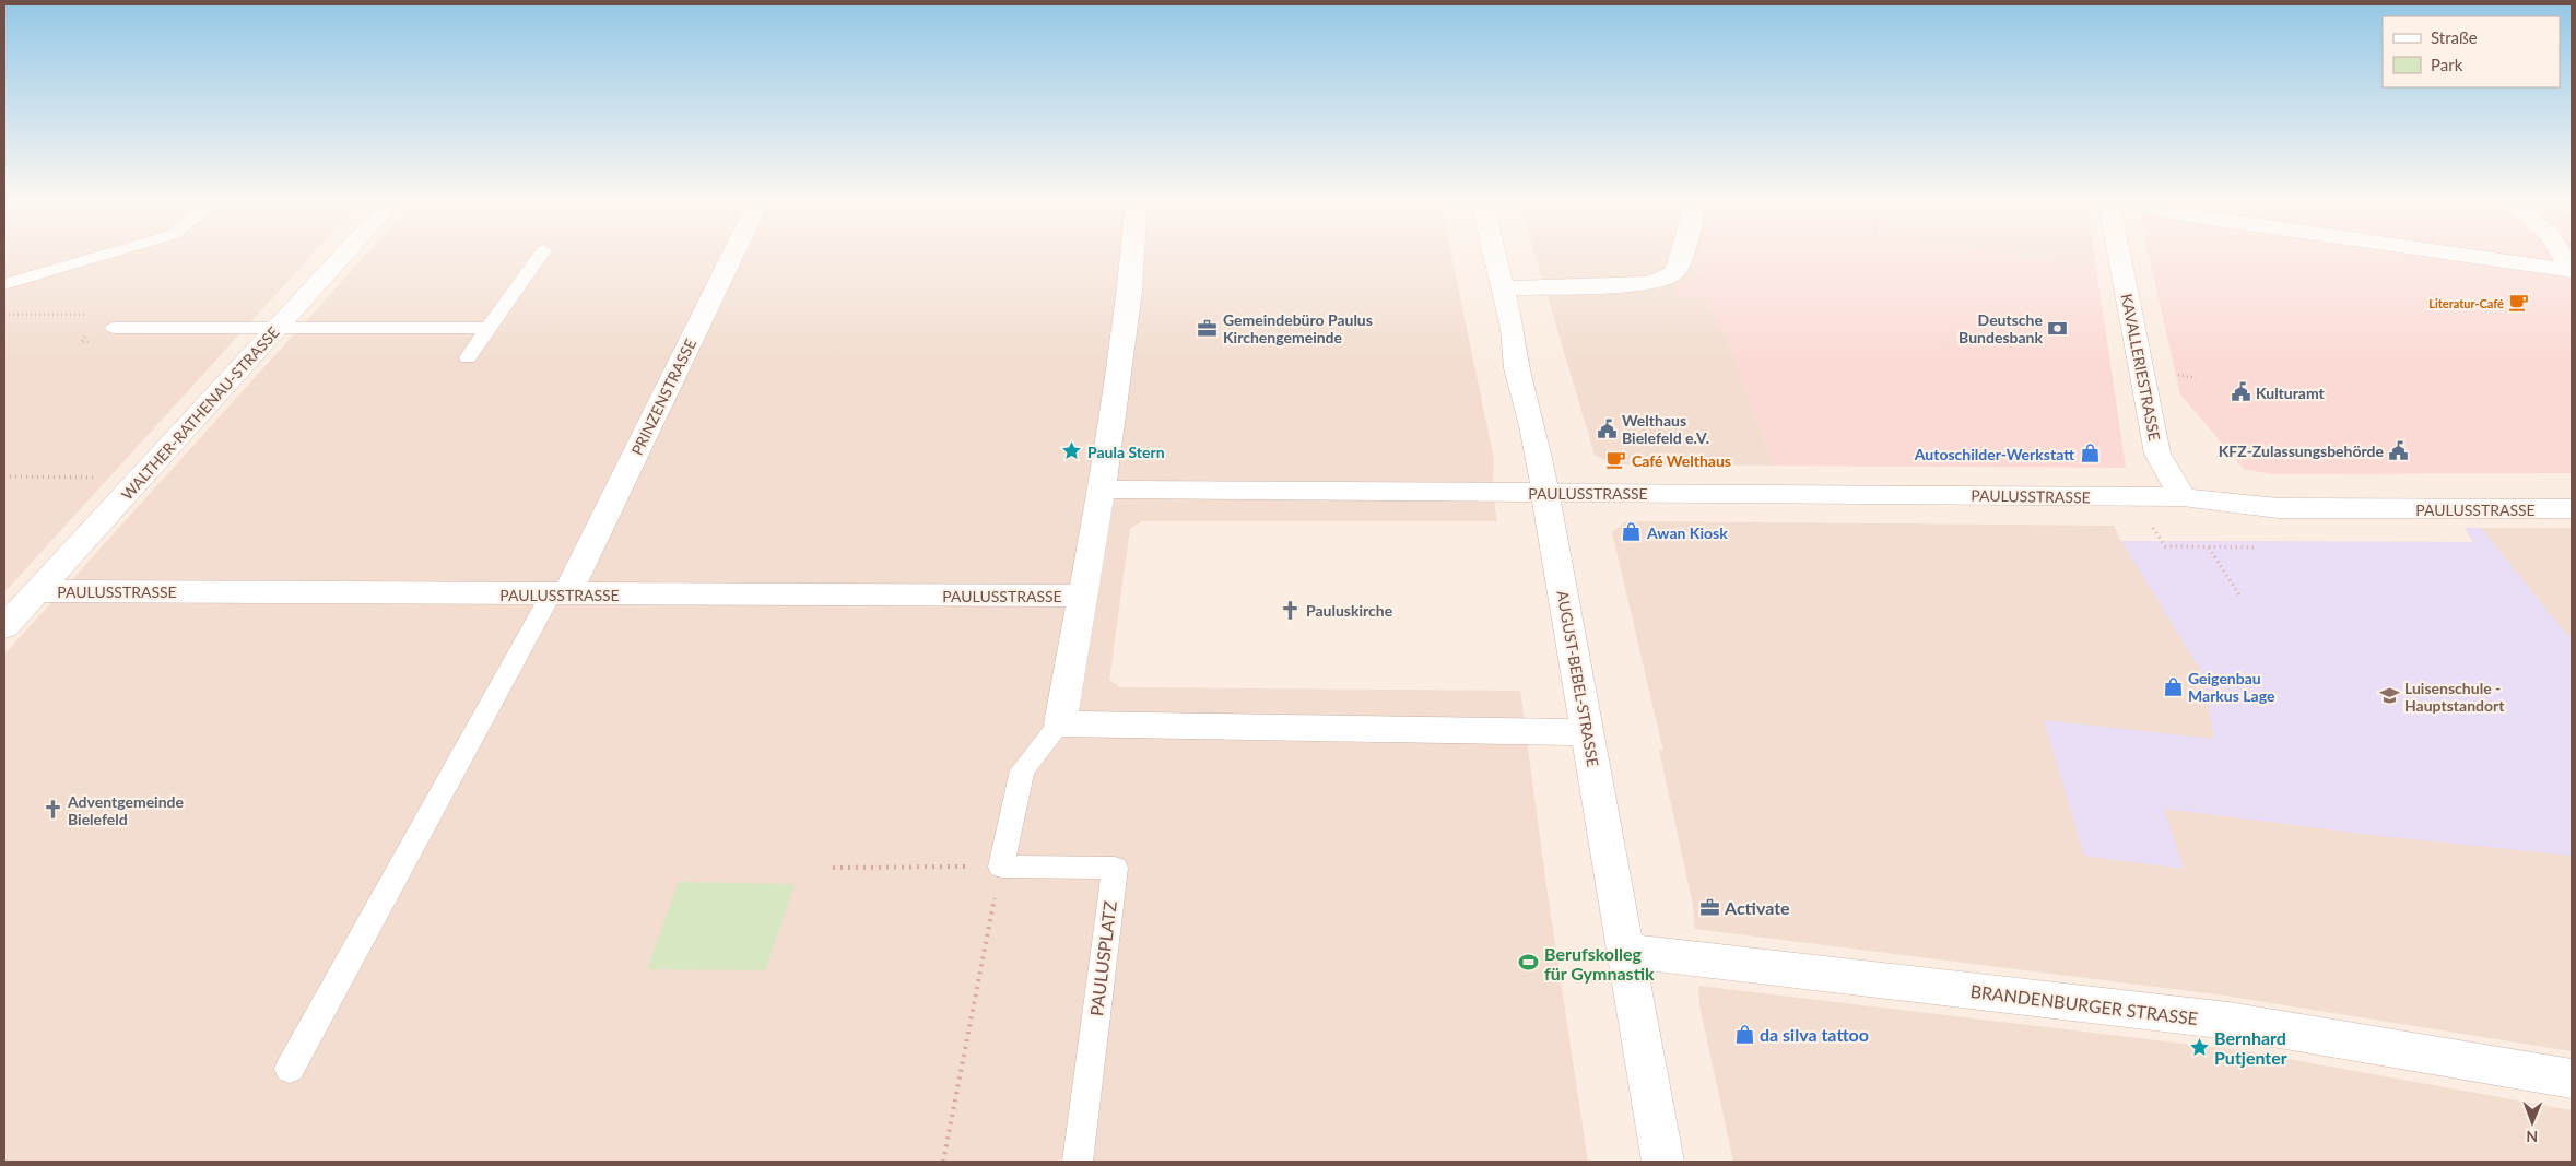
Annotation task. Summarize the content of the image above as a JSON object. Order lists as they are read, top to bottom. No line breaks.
{"streets":{"street":["KAVALLERIESTRASSE","PRINZENSTRASSE","WALTHER-RATHENAU-STRASSE","PAULUSSTRASSE","AUGUST-BEBEL-STRASSE","BRANDENBURGER STRASSE"],"lane":["PAULUSPLATZ"]},"crossings":[["KAVALLERIESTRASSE","PAULUSSTRASSE"],["PRINZENSTRASSE","PAULUSSTRASSE"],["WALTHER-RATHENAU-STRASSE","PAULUSSTRASSE"],["PAULUSSTRASSE","AUGUST-BEBEL-STRASSE"],["AUGUST-BEBEL-STRASSE","BRANDENBURGER STRASSE"]],"places":{"cafe":["Literatur-Café","Café Welthaus"],"office":["Gemeindebüro Paulus Kirchengemeinde","Activate"],"bank":["Deutsche Bundesbank"],"public building":["Kulturamt","Welthaus Bielefeld e.V.","KFZ-Zulassungsbehörde"],"place":["Paula Stern","Bernhard Putjenter"],"shop":["Autoschilder-Werkstatt","Awan Kiosk","Geigenbau Markus Lage","da silva tattoo"],"church":["Pauluskirche","Adventgemeinde Bielefeld"],"school or university":["Luisenschule - Hauptstandort"],"sports":["Berufskolleg für Gymnastik"]},"legend":["Straße","Park"],"north":"bottom"}
